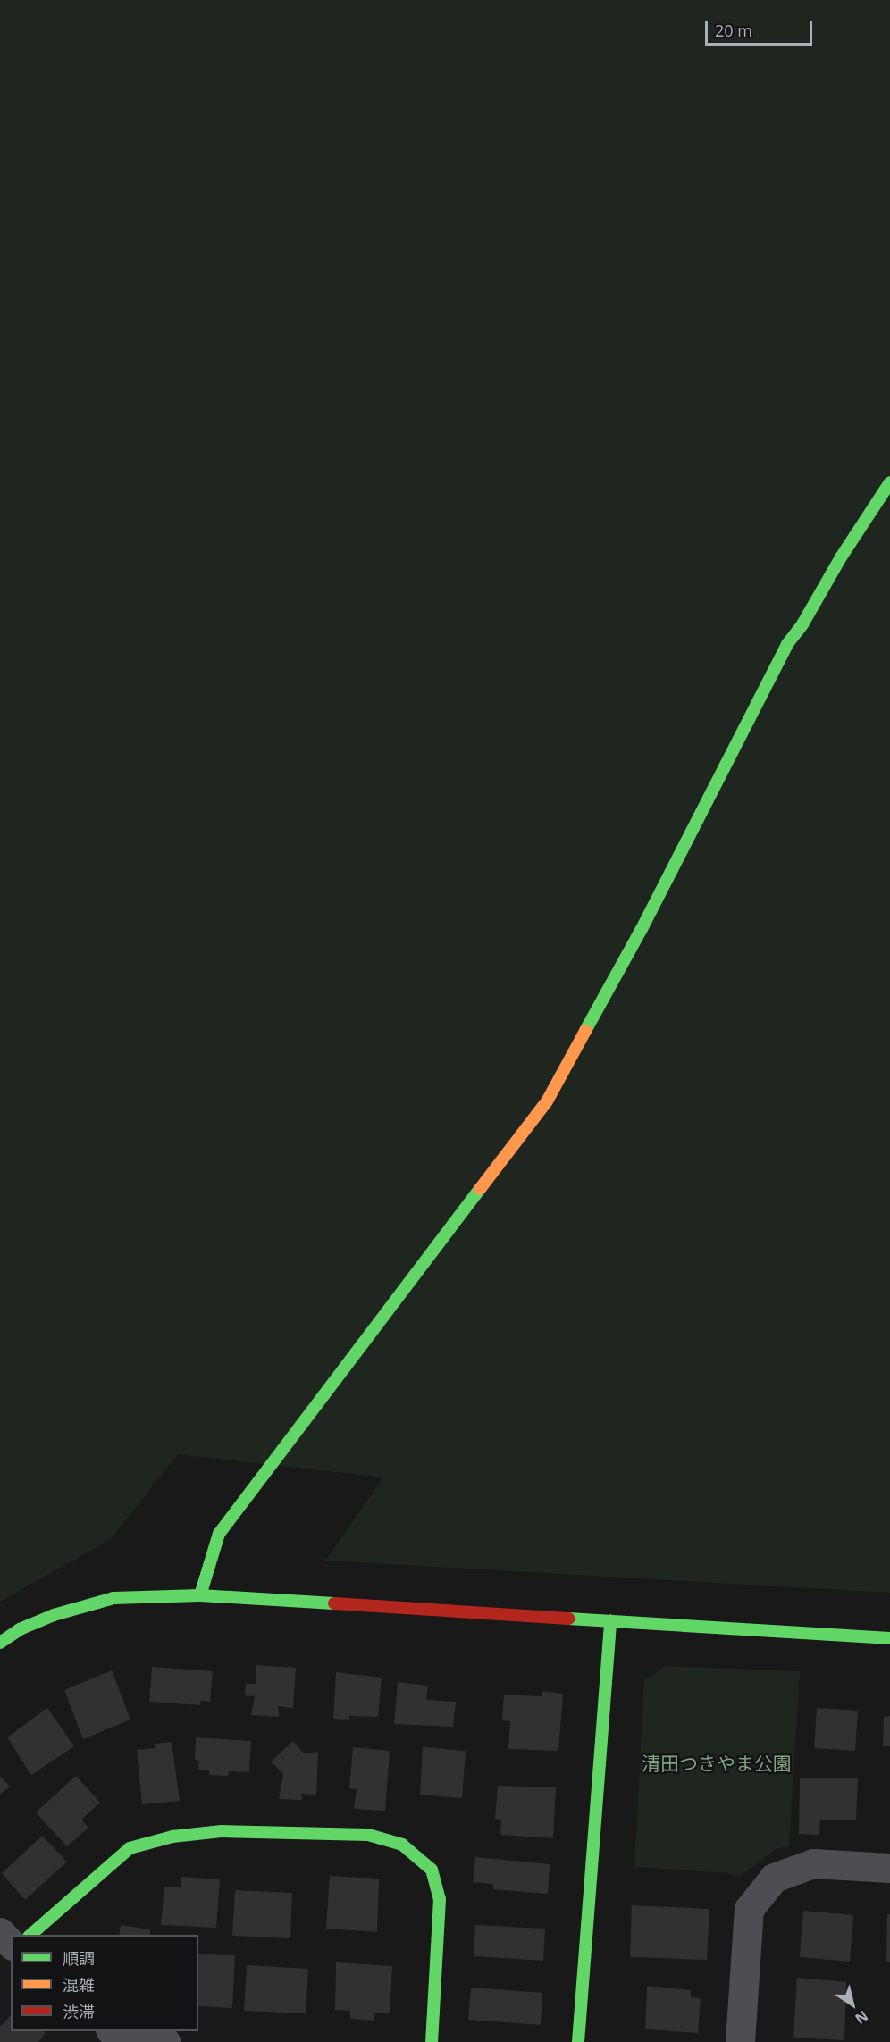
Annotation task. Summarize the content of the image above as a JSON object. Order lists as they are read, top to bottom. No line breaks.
{"parks":["清田つきやま公園"],"legend":["順調","混雑","渋滞"],"scale_bar":"20 m","north":"bottom right"}
